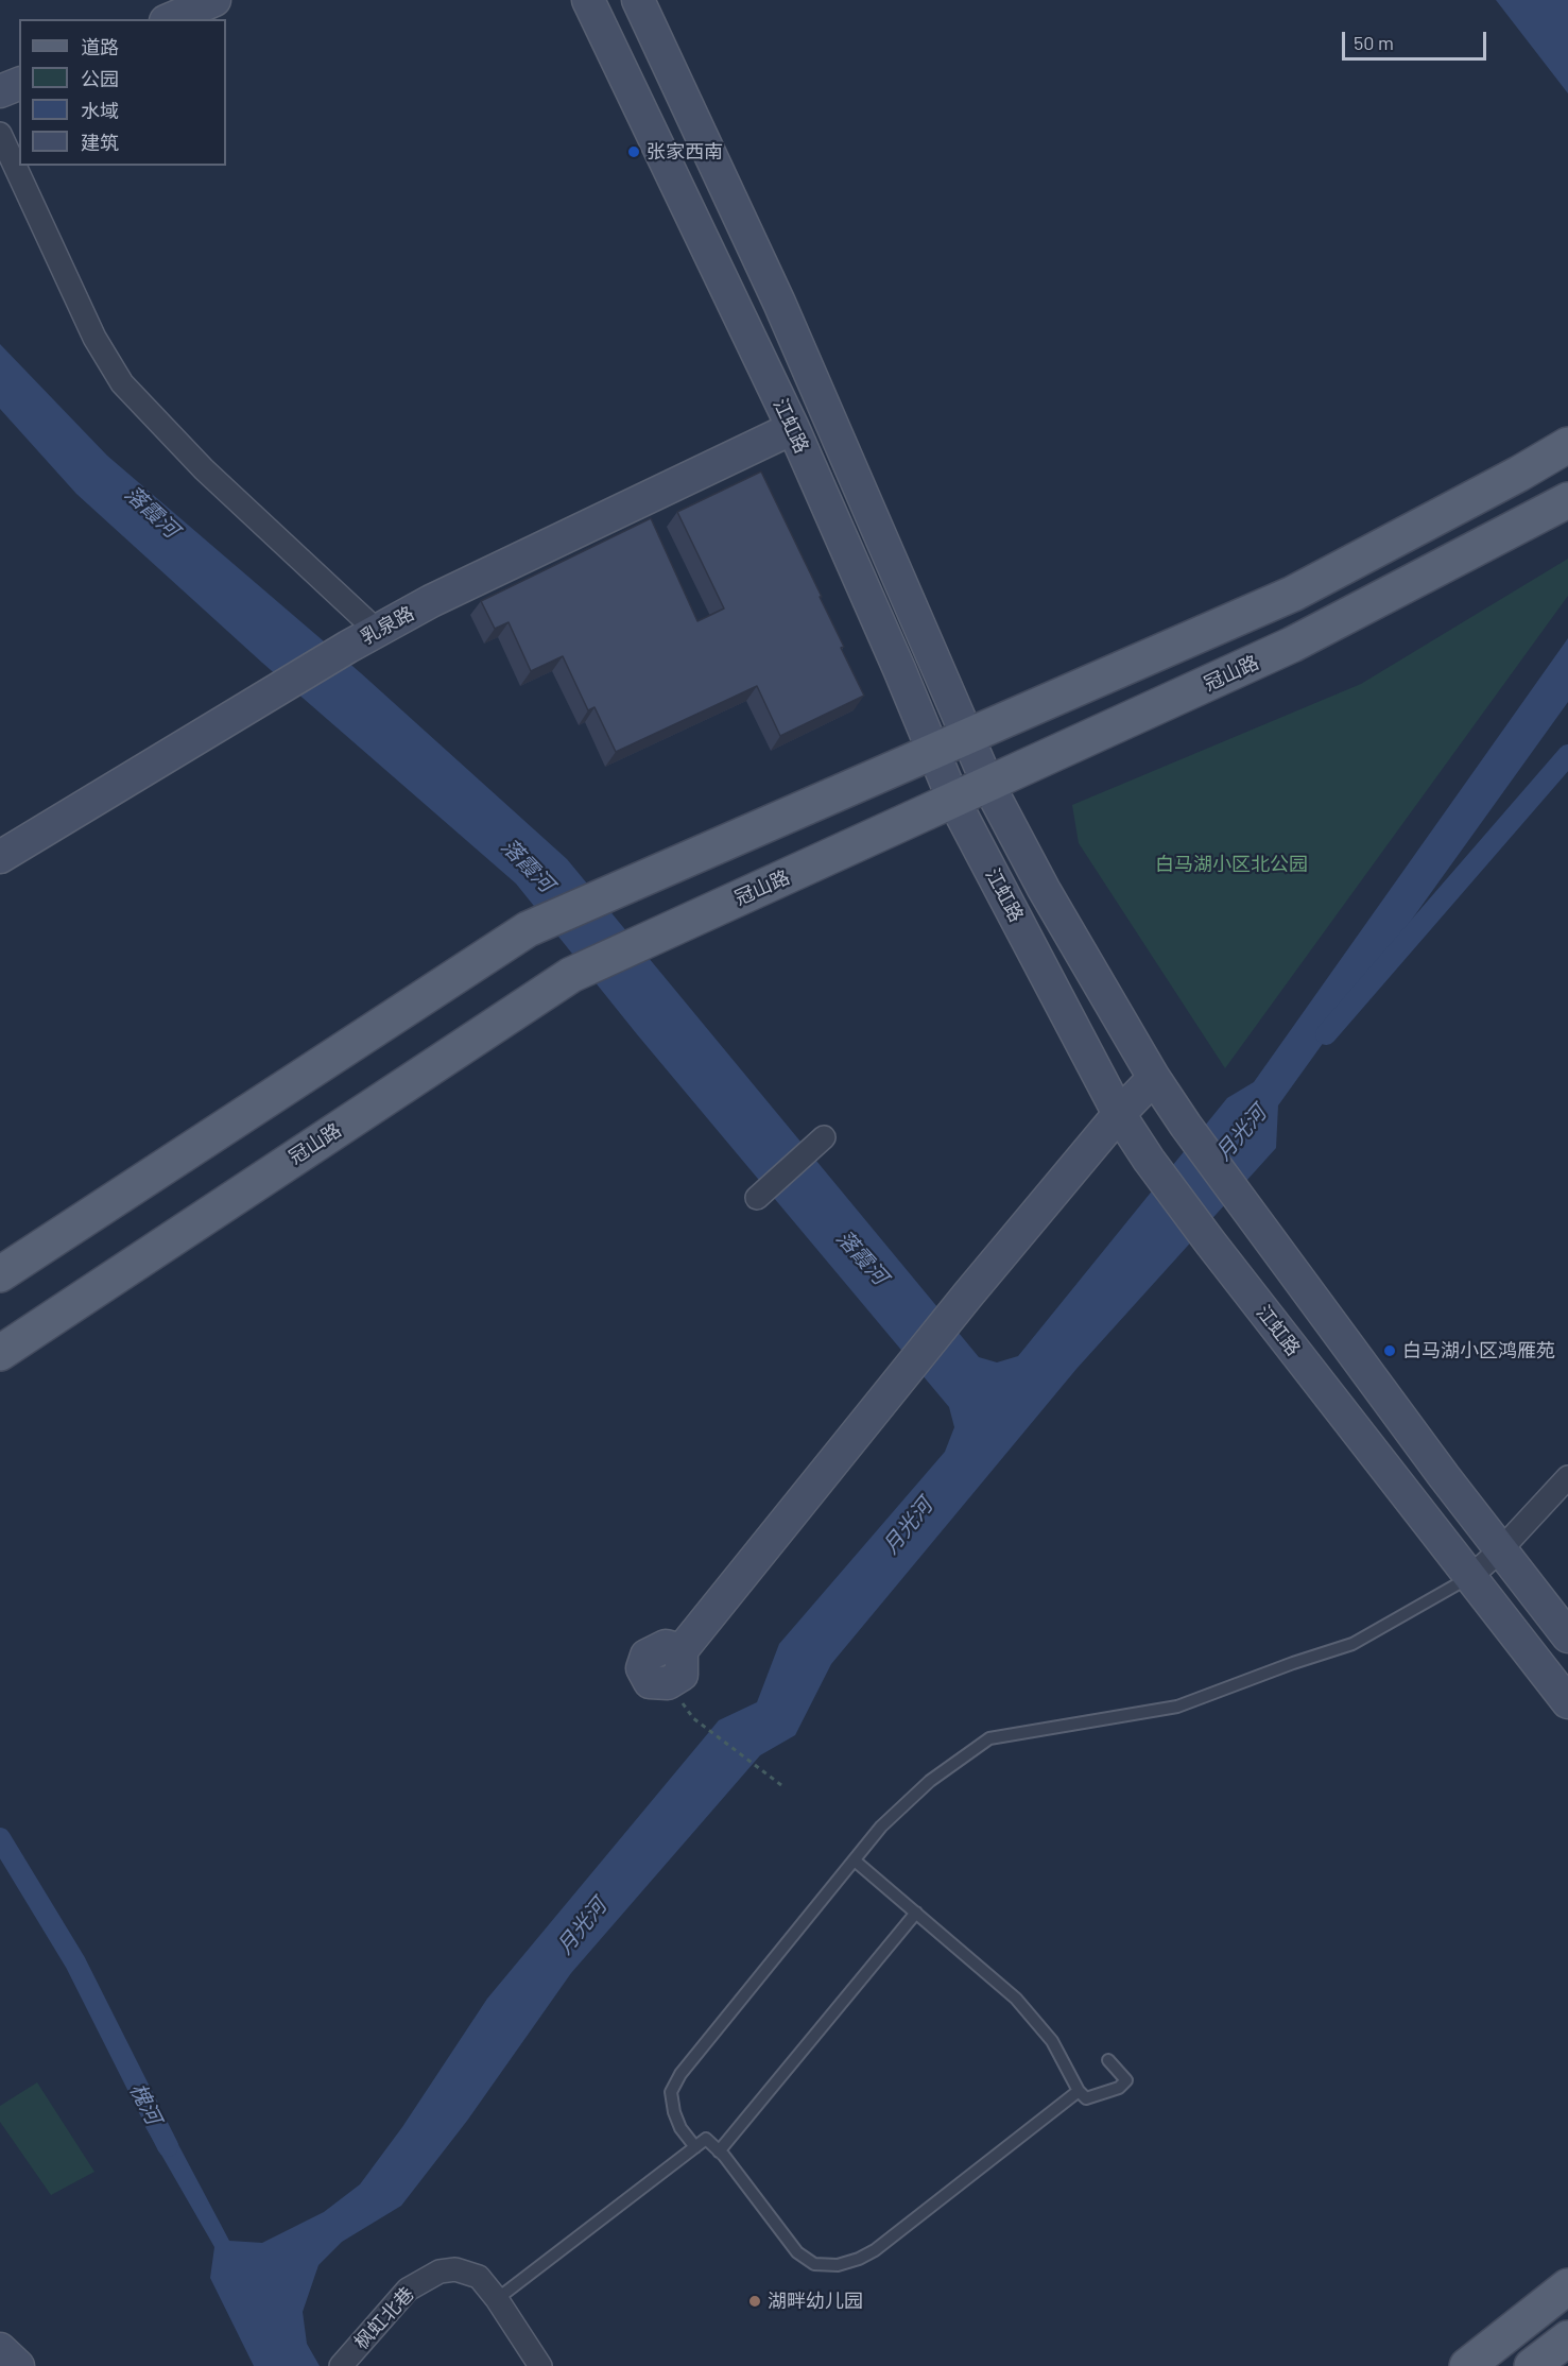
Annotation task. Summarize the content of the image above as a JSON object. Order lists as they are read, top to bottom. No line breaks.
{"streets":{"main road":["江虹路","乳泉路","冠山路"],"street":["枫虹北巷"]},"crossings":[["江虹路","乳泉路"],["江虹路","冠山路"]],"water":["落霞河","月光河","槐河"],"parks":["白马湖小区北公园"],"places":["张家西南","白马湖小区鸿雁苑","湖畔幼儿园"],"legend":["道路","公园","水域","建筑"],"scale_bar":"50 m"}
